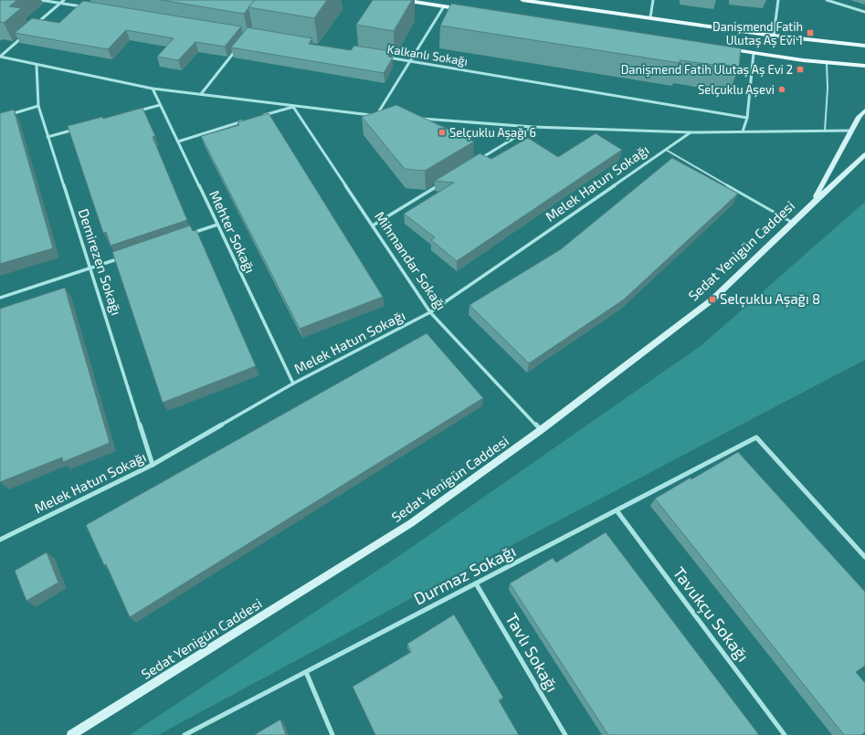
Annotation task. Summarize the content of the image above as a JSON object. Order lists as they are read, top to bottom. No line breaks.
{"streets":{"street":["Kalkanlı Sokağı","Melek Hatun Sokağı","Mehter Sokağı","Sedat Yenigün Caddesi","Mihmandar Sokağı","Demirezen Sokağı","Durmaz Sokağı","Tavukçu Sokağı","Tavlı Sokağı"]},"crossings":[["Melek Hatun Sokağı","Mehter Sokağı"],["Melek Hatun Sokağı","Mihmandar Sokağı"],["Melek Hatun Sokağı","Demirezen Sokağı"],["Sedat Yenigün Caddesi","Mihmandar Sokağı"],["Durmaz Sokağı","Tavukçu Sokağı"],["Durmaz Sokağı","Tavlı Sokağı"]],"places":{"transit":["Danişmend Fatih Ulutaş Aş Evi 1","Danişmend Fatih Ulutaş Aş Evi 2","Selçuklu Aşağı 6","Selçuklu Aşağı 8"],"other":["Selçuklu Aşevi"]}}
